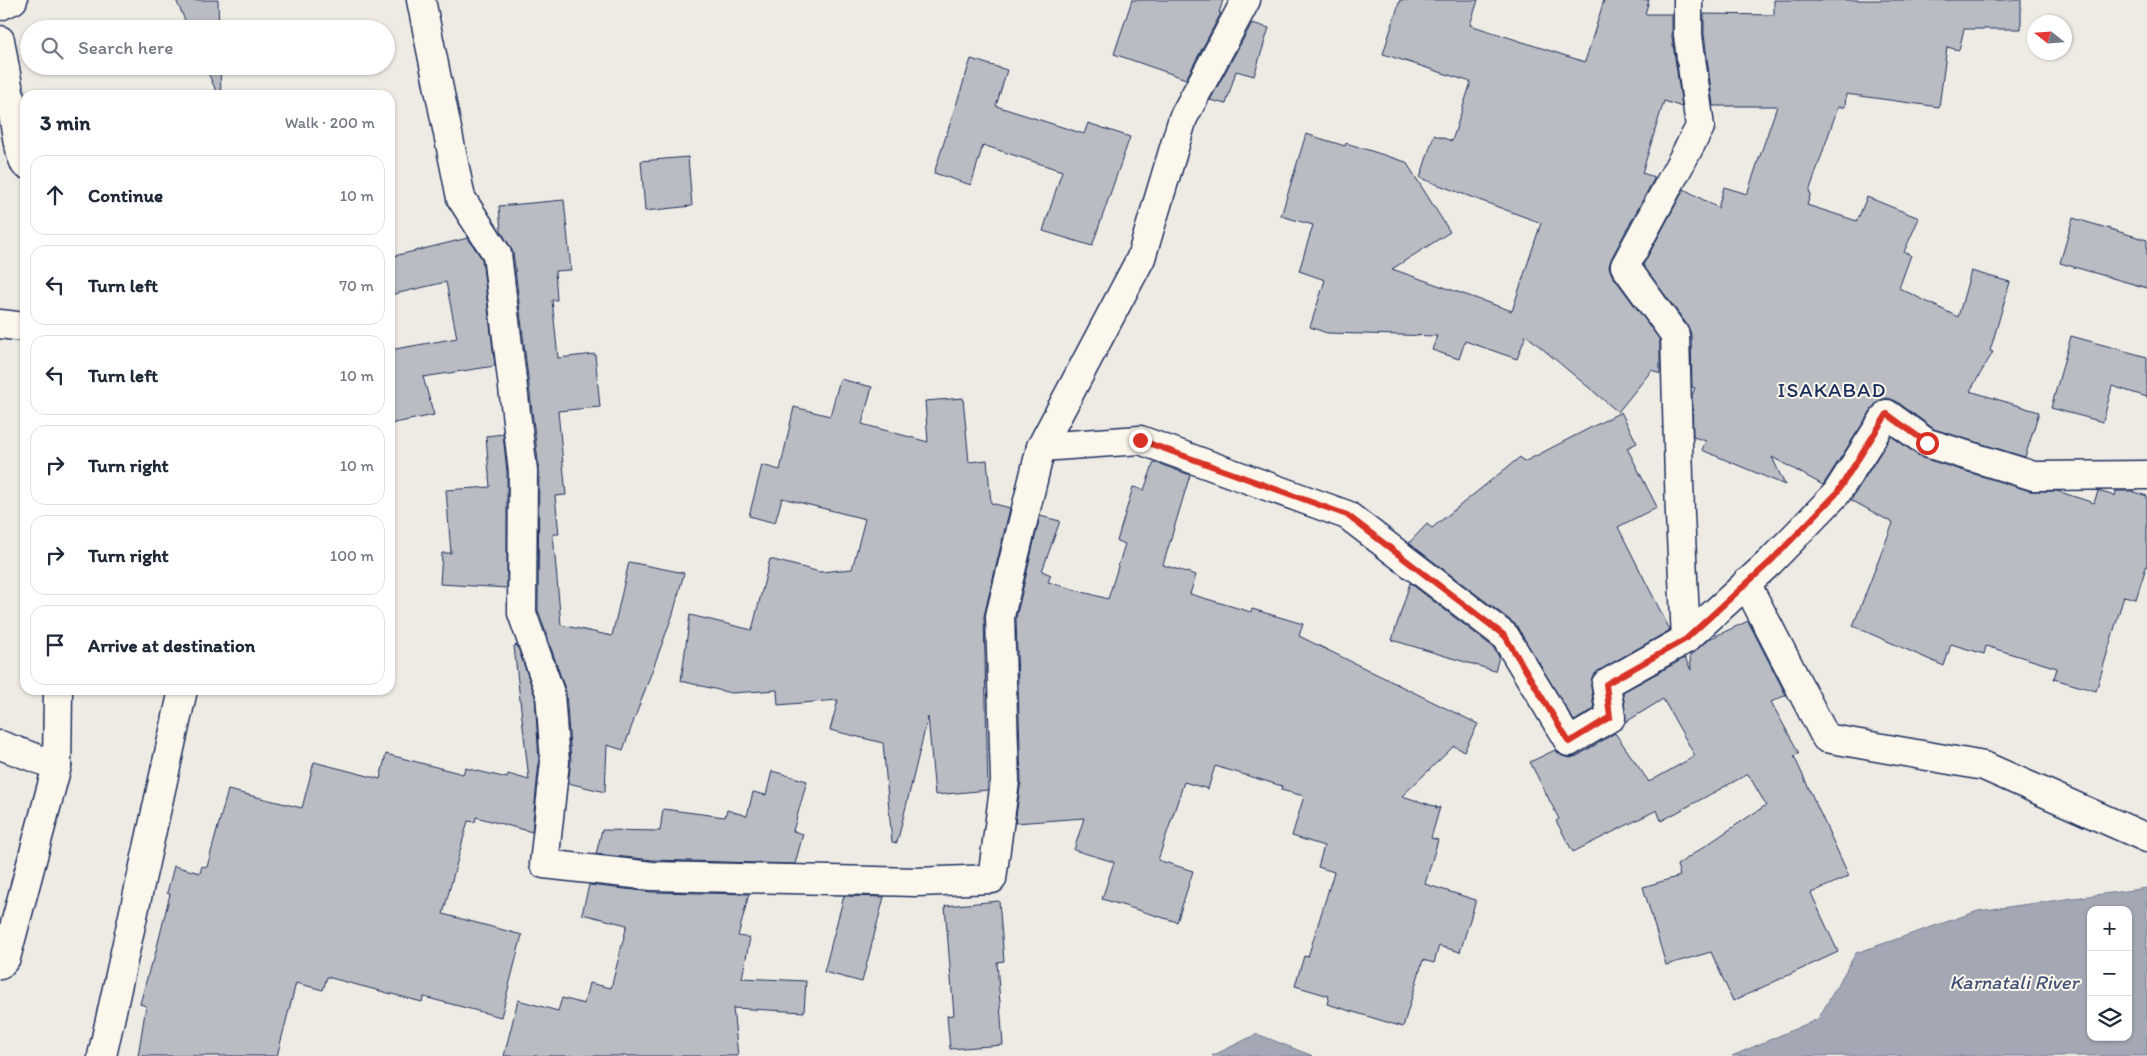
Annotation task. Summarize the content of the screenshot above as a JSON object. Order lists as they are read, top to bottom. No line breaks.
{"districts":["ISAKABAD"],"water":["Karnatali River"],"north":"left","page":{"search":"Search here","heading":["3 min","Walk · 200 m"],"list":[["Continue","10 m"],["Turn left","70 m"],["Turn left","10 m"],["Turn right","10 m"],["Turn right","100 m"],"Arrive at destination"],"map_buttons":["+","−"]}}
